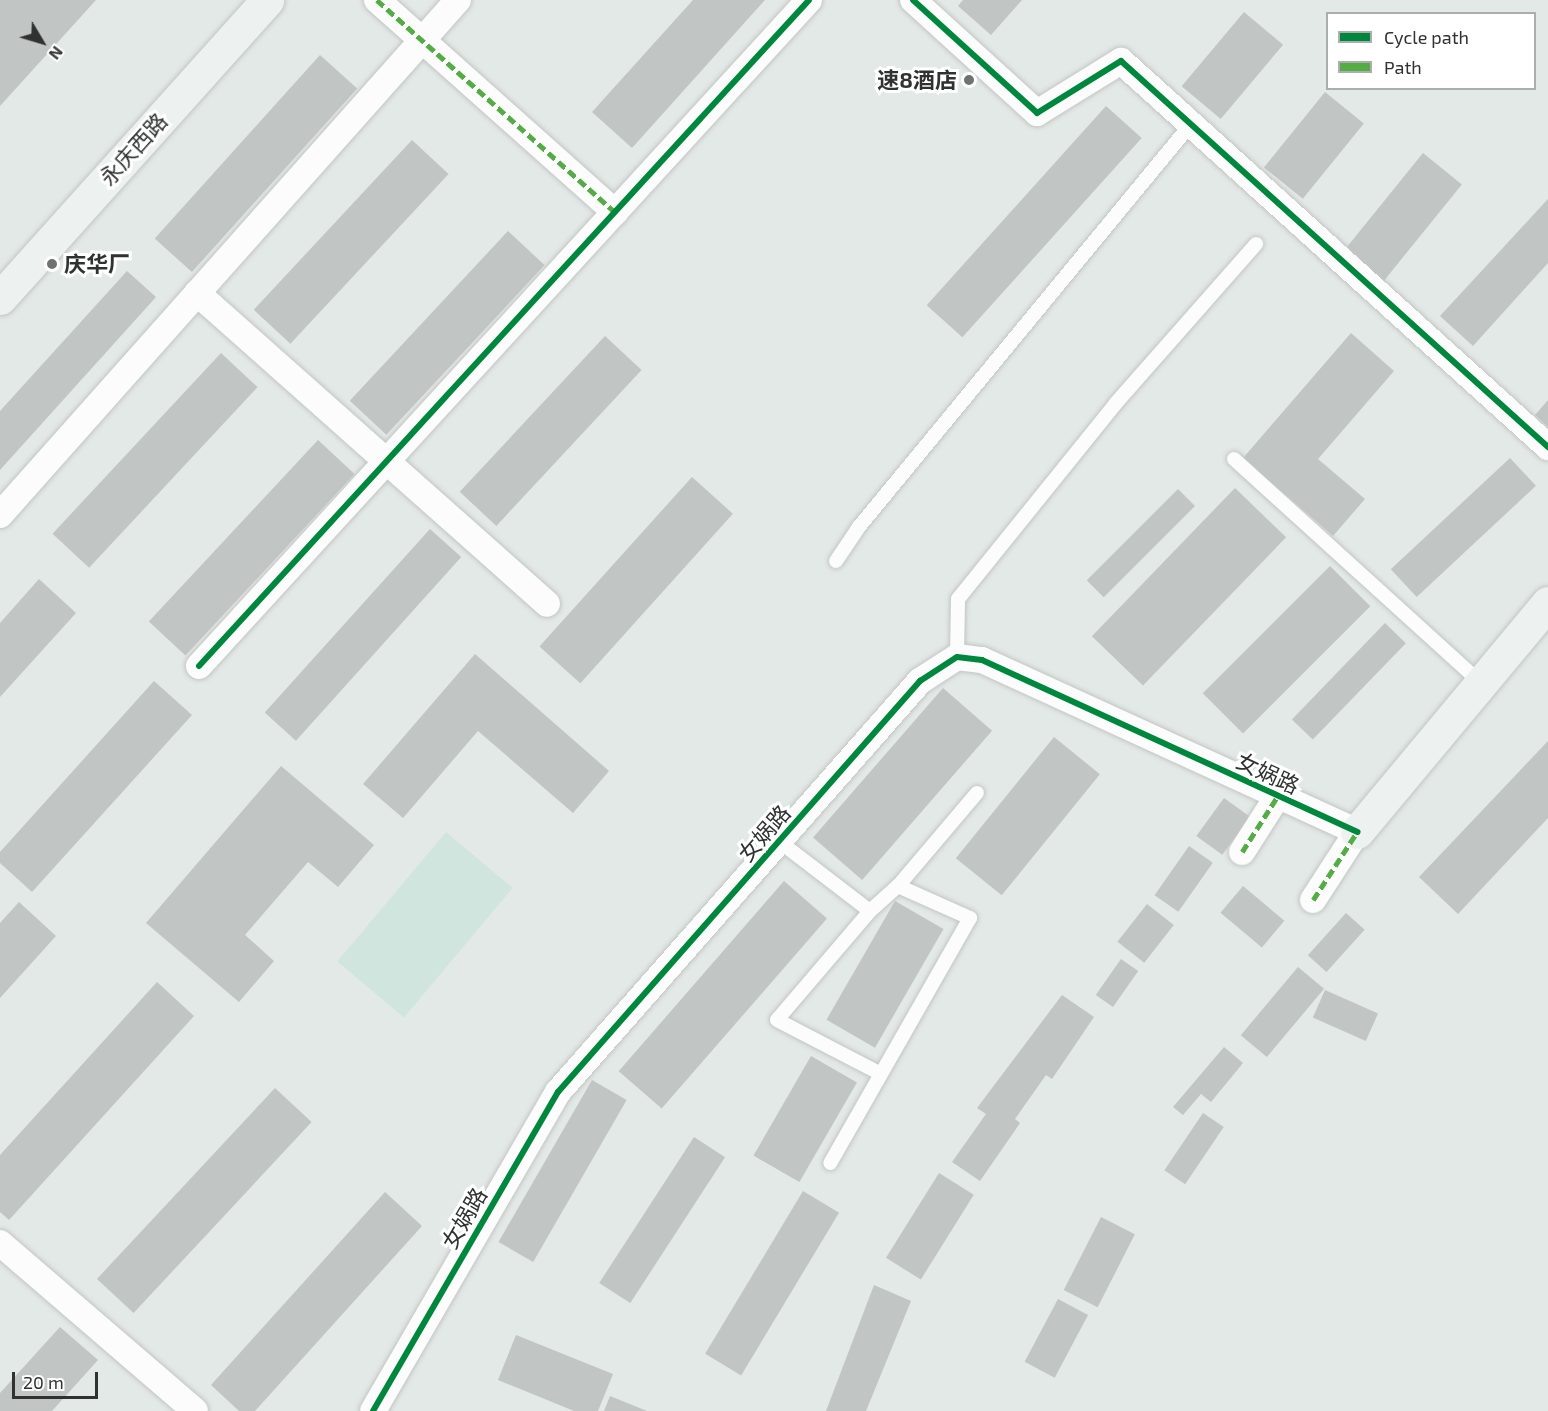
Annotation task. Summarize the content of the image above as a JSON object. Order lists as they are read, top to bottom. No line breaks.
{"streets":{"street":["永庆西路","女娲路"]},"places":["速8酒店","庆华厂"],"legend":["Cycle path","Path"],"scale_bar":"20 m","north":"bottom right"}
